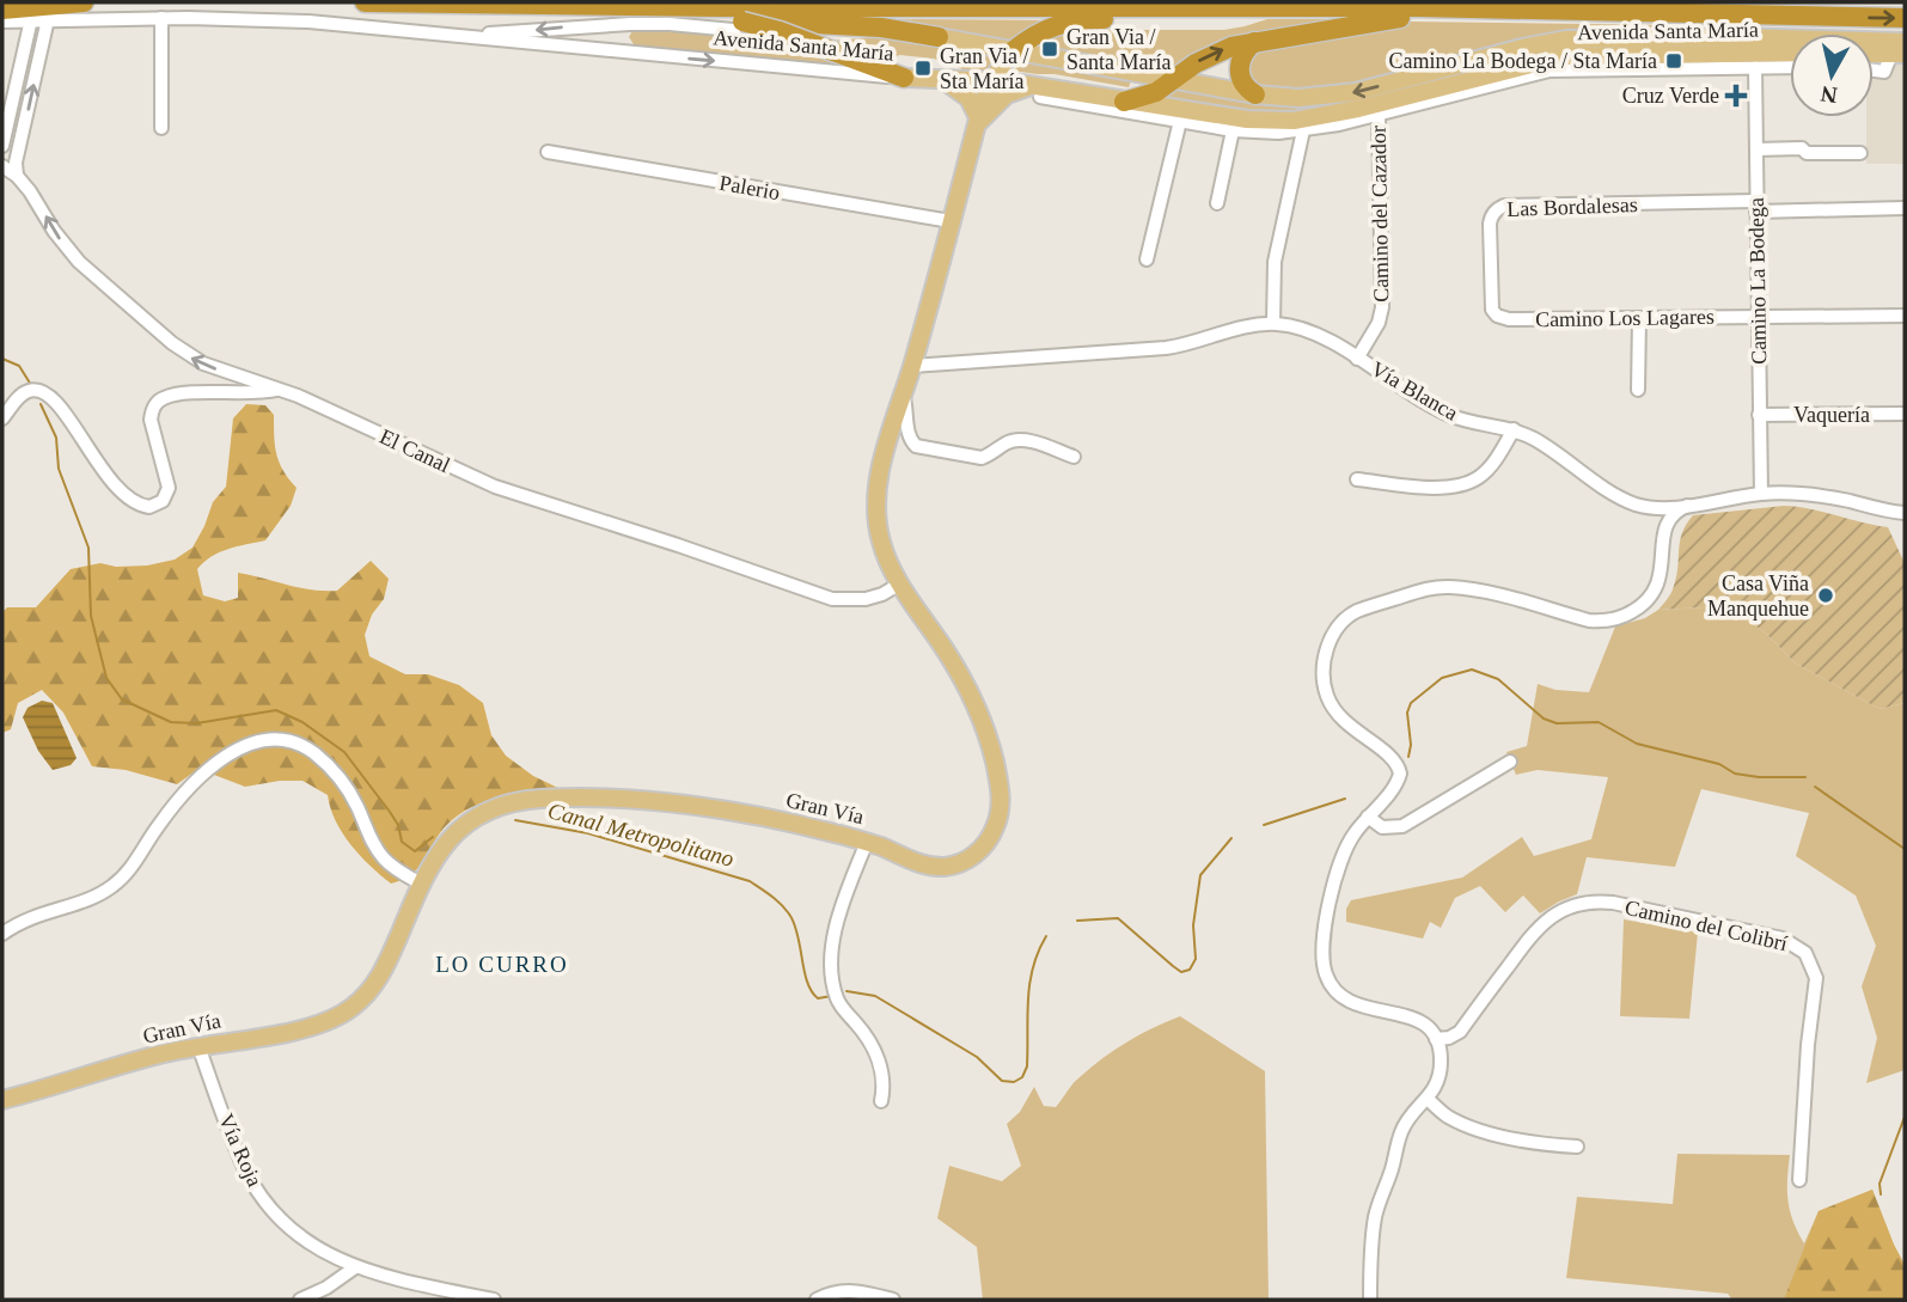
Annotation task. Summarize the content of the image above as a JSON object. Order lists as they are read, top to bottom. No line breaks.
{"streets":{"main road":["Avenida Santa María","Gran Vía"],"street":["Palerio","Las Bordalesas","Camino del Cazador","Camino La Bodega","Camino Los Lagares","Vía Blanca","Vaquería","El Canal","Camino del Colibrí","Vía Roja"]},"crossings":[["Avenida Santa María","Camino del Cazador"],["Avenida Santa María","Camino La Bodega"],["Avenida Santa María","Gran Vía"],["Palerio","Gran Vía"],["Las Bordalesas","Camino La Bodega"],["Las Bordalesas","Camino Los Lagares"],["Camino del Cazador","Vía Blanca"],["Camino La Bodega","Camino Los Lagares"],["Camino La Bodega","Vía Blanca"],["Camino La Bodega","Vaquería"],["Vía Blanca","Gran Vía"],["El Canal","Gran Vía"],["Gran Vía","Vía Roja"]],"districts":["LO CURRO"],"water":["Canal Metropolitano"],"places":{"transit":["Gran Via / Santa María","Camino La Bodega / Sta María","Gran Via / Sta María"],"health":["Cruz Verde"],"other":["Casa Viña Manquehue"]},"north":"bottom"}
